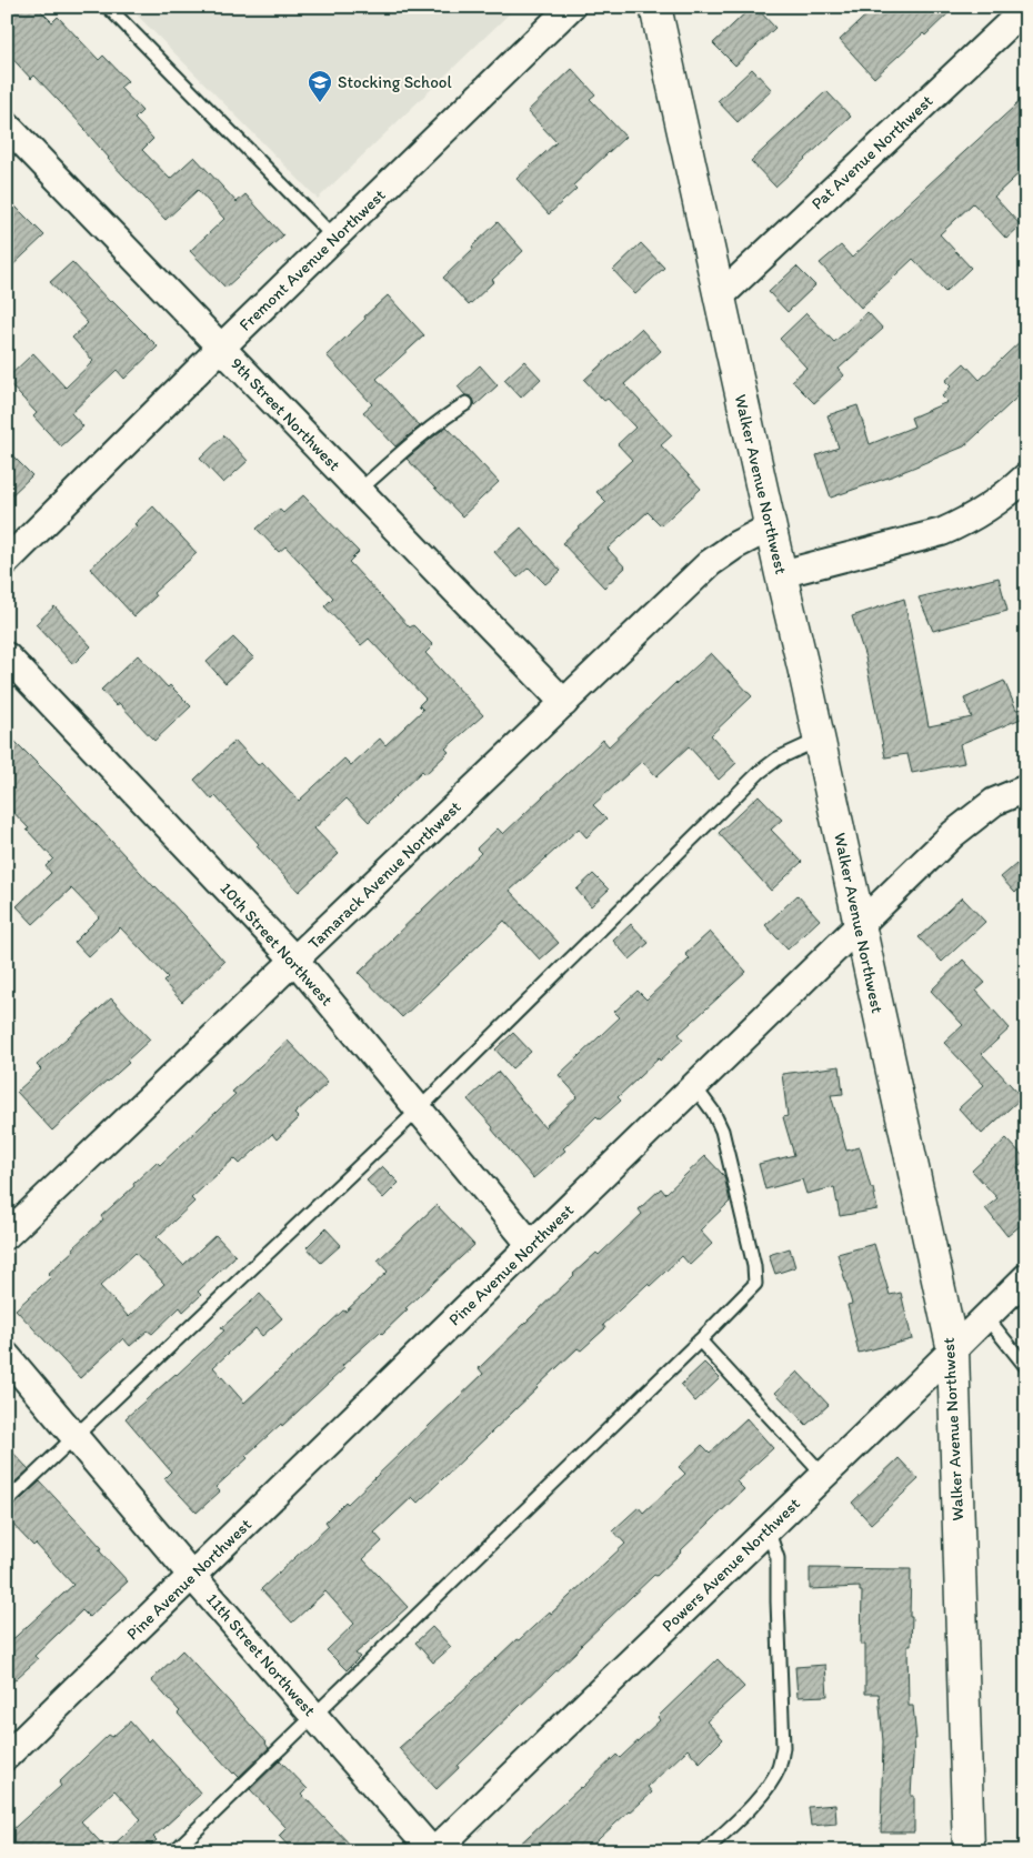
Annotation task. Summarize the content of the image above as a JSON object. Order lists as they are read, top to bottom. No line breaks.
{"streets":{"main road":["Walker Avenue Northwest"],"street":["Pat Avenue Northwest","Fremont Avenue Northwest","9th Street Northwest","Tamarack Avenue Northwest","10th Street Northwest","Pine Avenue Northwest","Powers Avenue Northwest","11th Street Northwest"]},"crossings":[["Pat Avenue Northwest","Walker Avenue Northwest"],["Fremont Avenue Northwest","9th Street Northwest"],["9th Street Northwest","Tamarack Avenue Northwest"],["Walker Avenue Northwest","Tamarack Avenue Northwest"],["Walker Avenue Northwest","Pine Avenue Northwest"],["Walker Avenue Northwest","Powers Avenue Northwest"],["Tamarack Avenue Northwest","10th Street Northwest"],["10th Street Northwest","Pine Avenue Northwest"],["Pine Avenue Northwest","11th Street Northwest"],["Powers Avenue Northwest","11th Street Northwest"]],"places":{"school or university":["Stocking School"]}}
